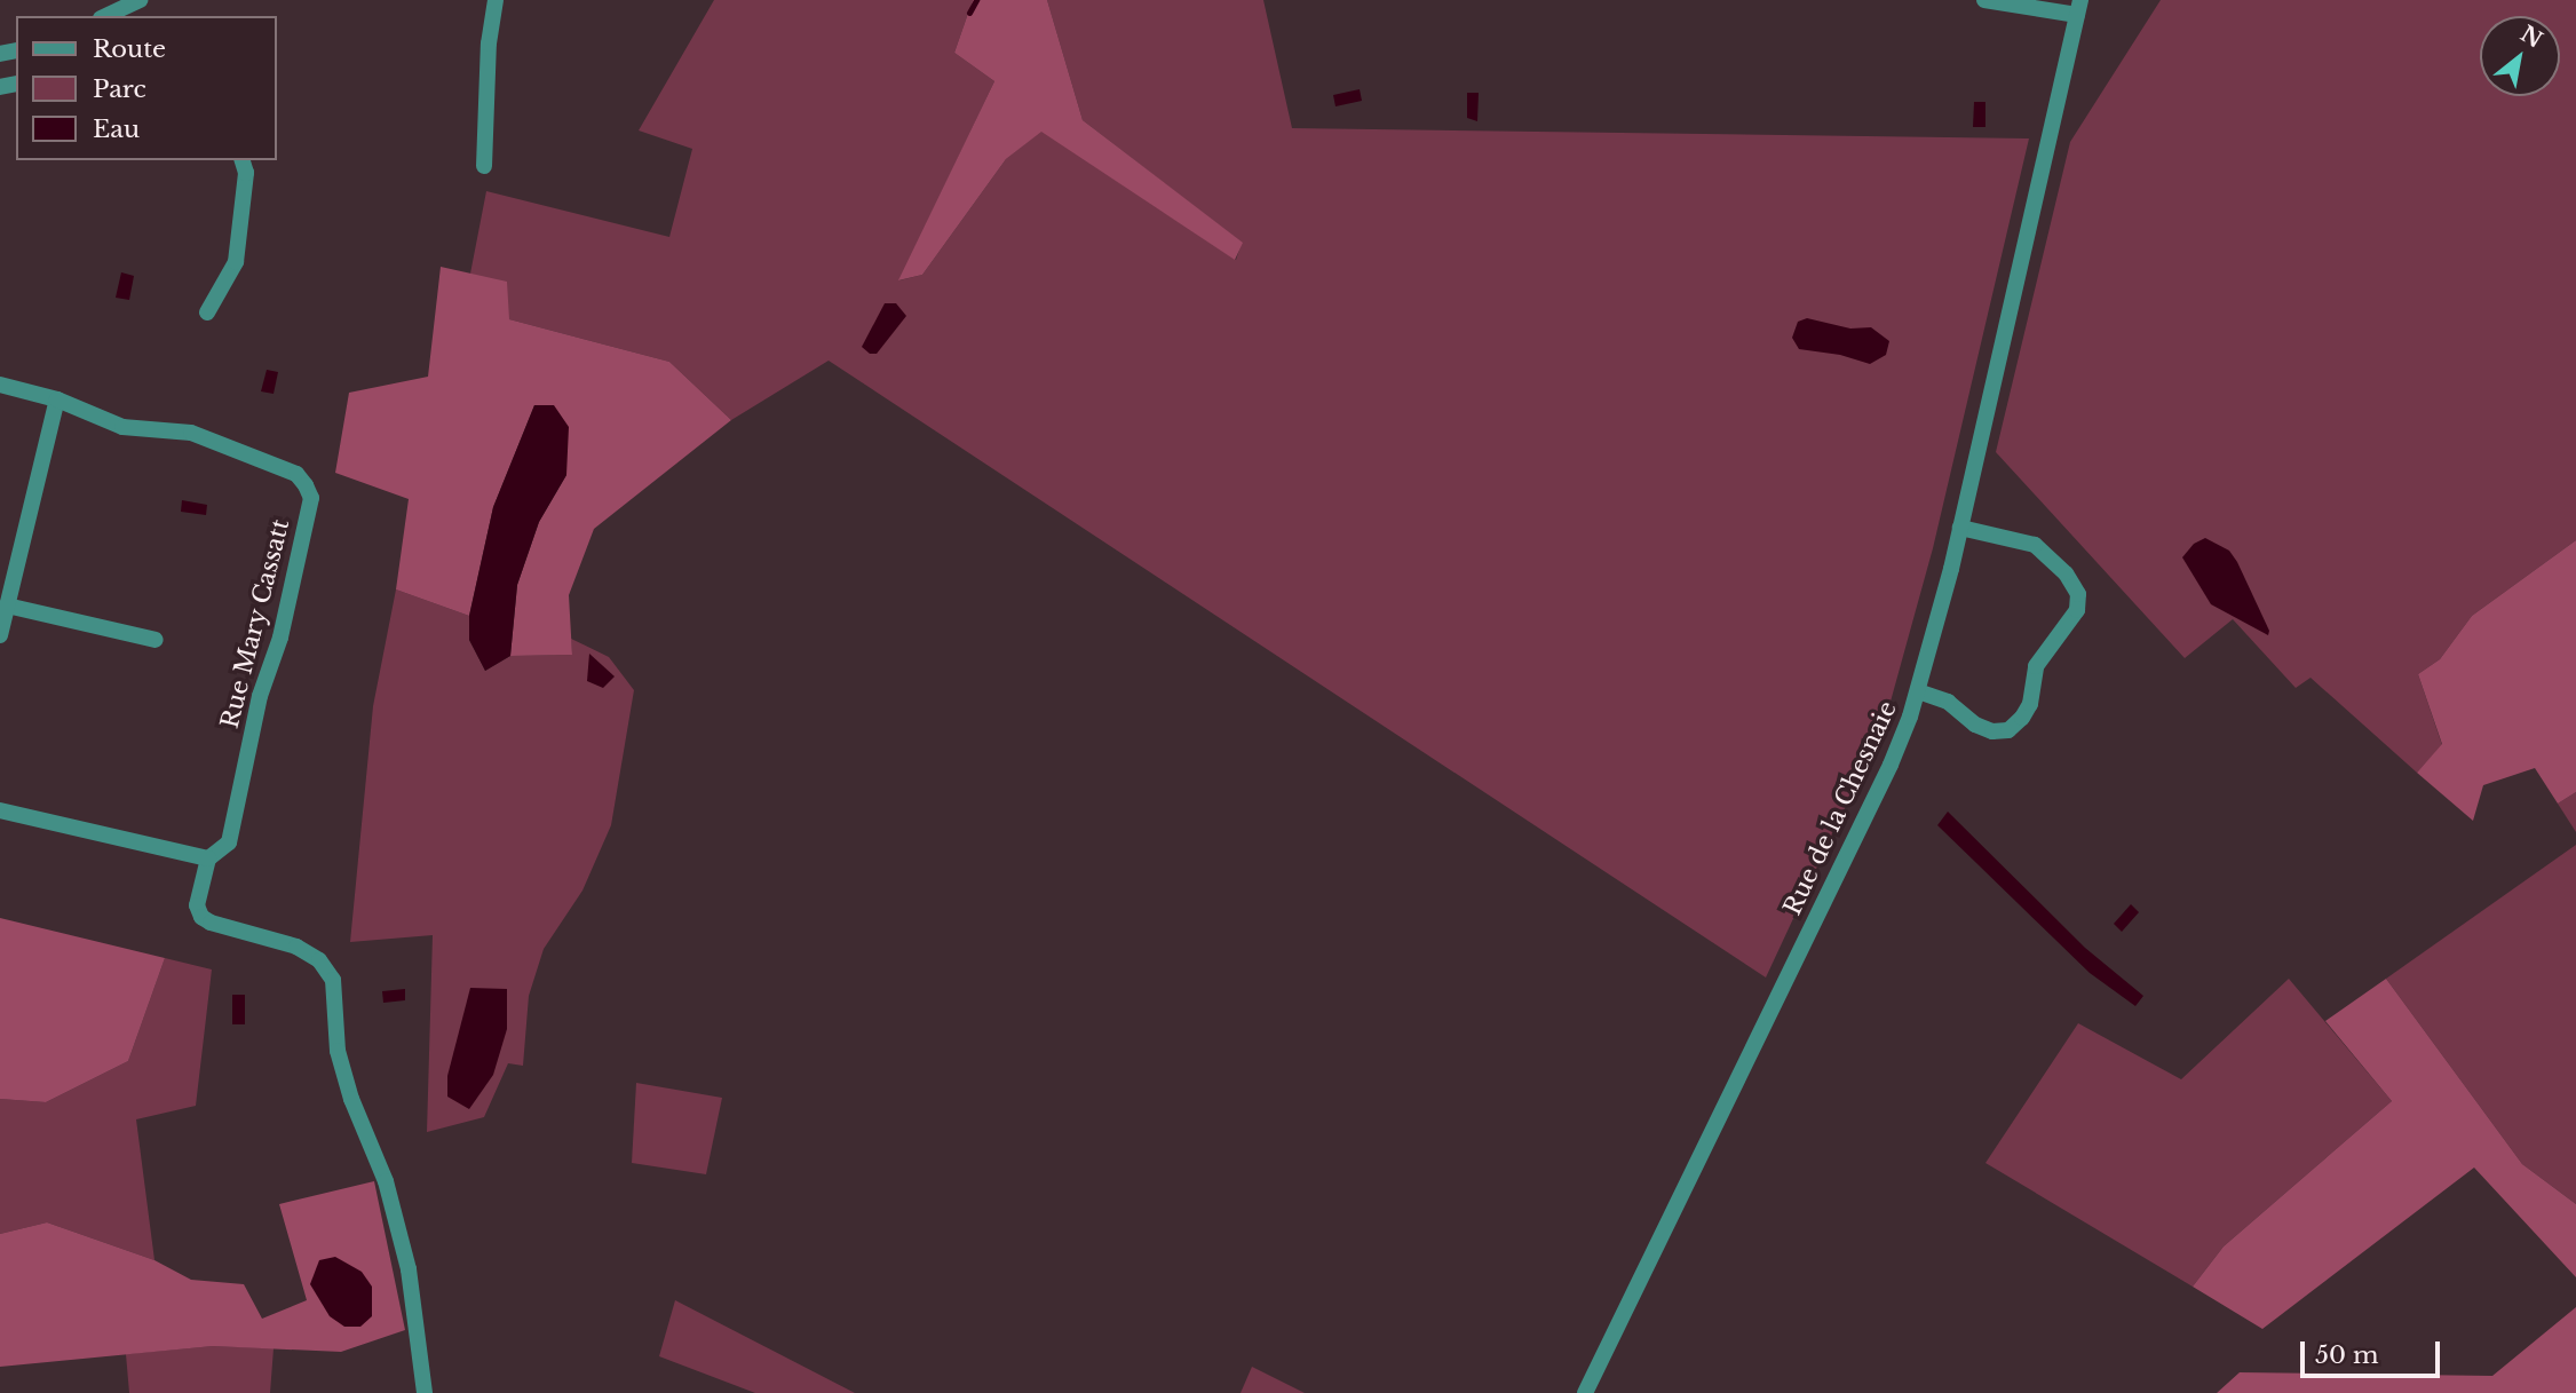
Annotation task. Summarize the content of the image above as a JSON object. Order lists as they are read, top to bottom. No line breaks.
{"streets":{"street":["Rue Mary Cassatt","Rue de la Chesnaie"]},"legend":["Route","Parc","Eau"],"scale_bar":"50 m","north":"top right"}
